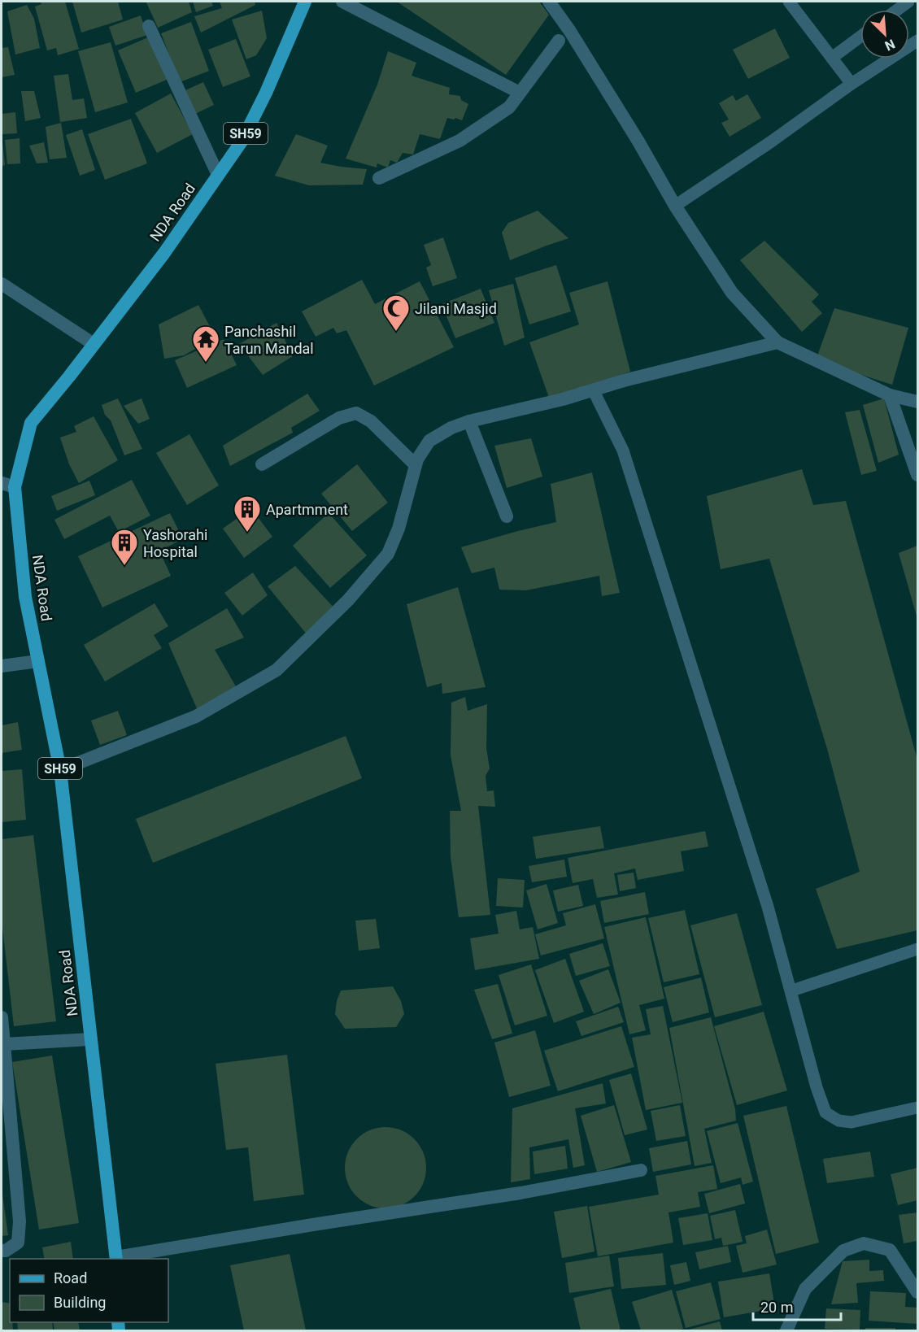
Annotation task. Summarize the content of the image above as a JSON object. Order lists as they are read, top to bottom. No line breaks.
{"streets":{"main road":["SH59","NDA Road"]},"places":{"mosque":["Jilani Masjid"],"temple":["Panchashil Tarun Mandal"],"building":["Apartmment","Yashorahi Hospital"]},"legend":["Road","Building"],"scale_bar":"20 m","north":"bottom right"}
